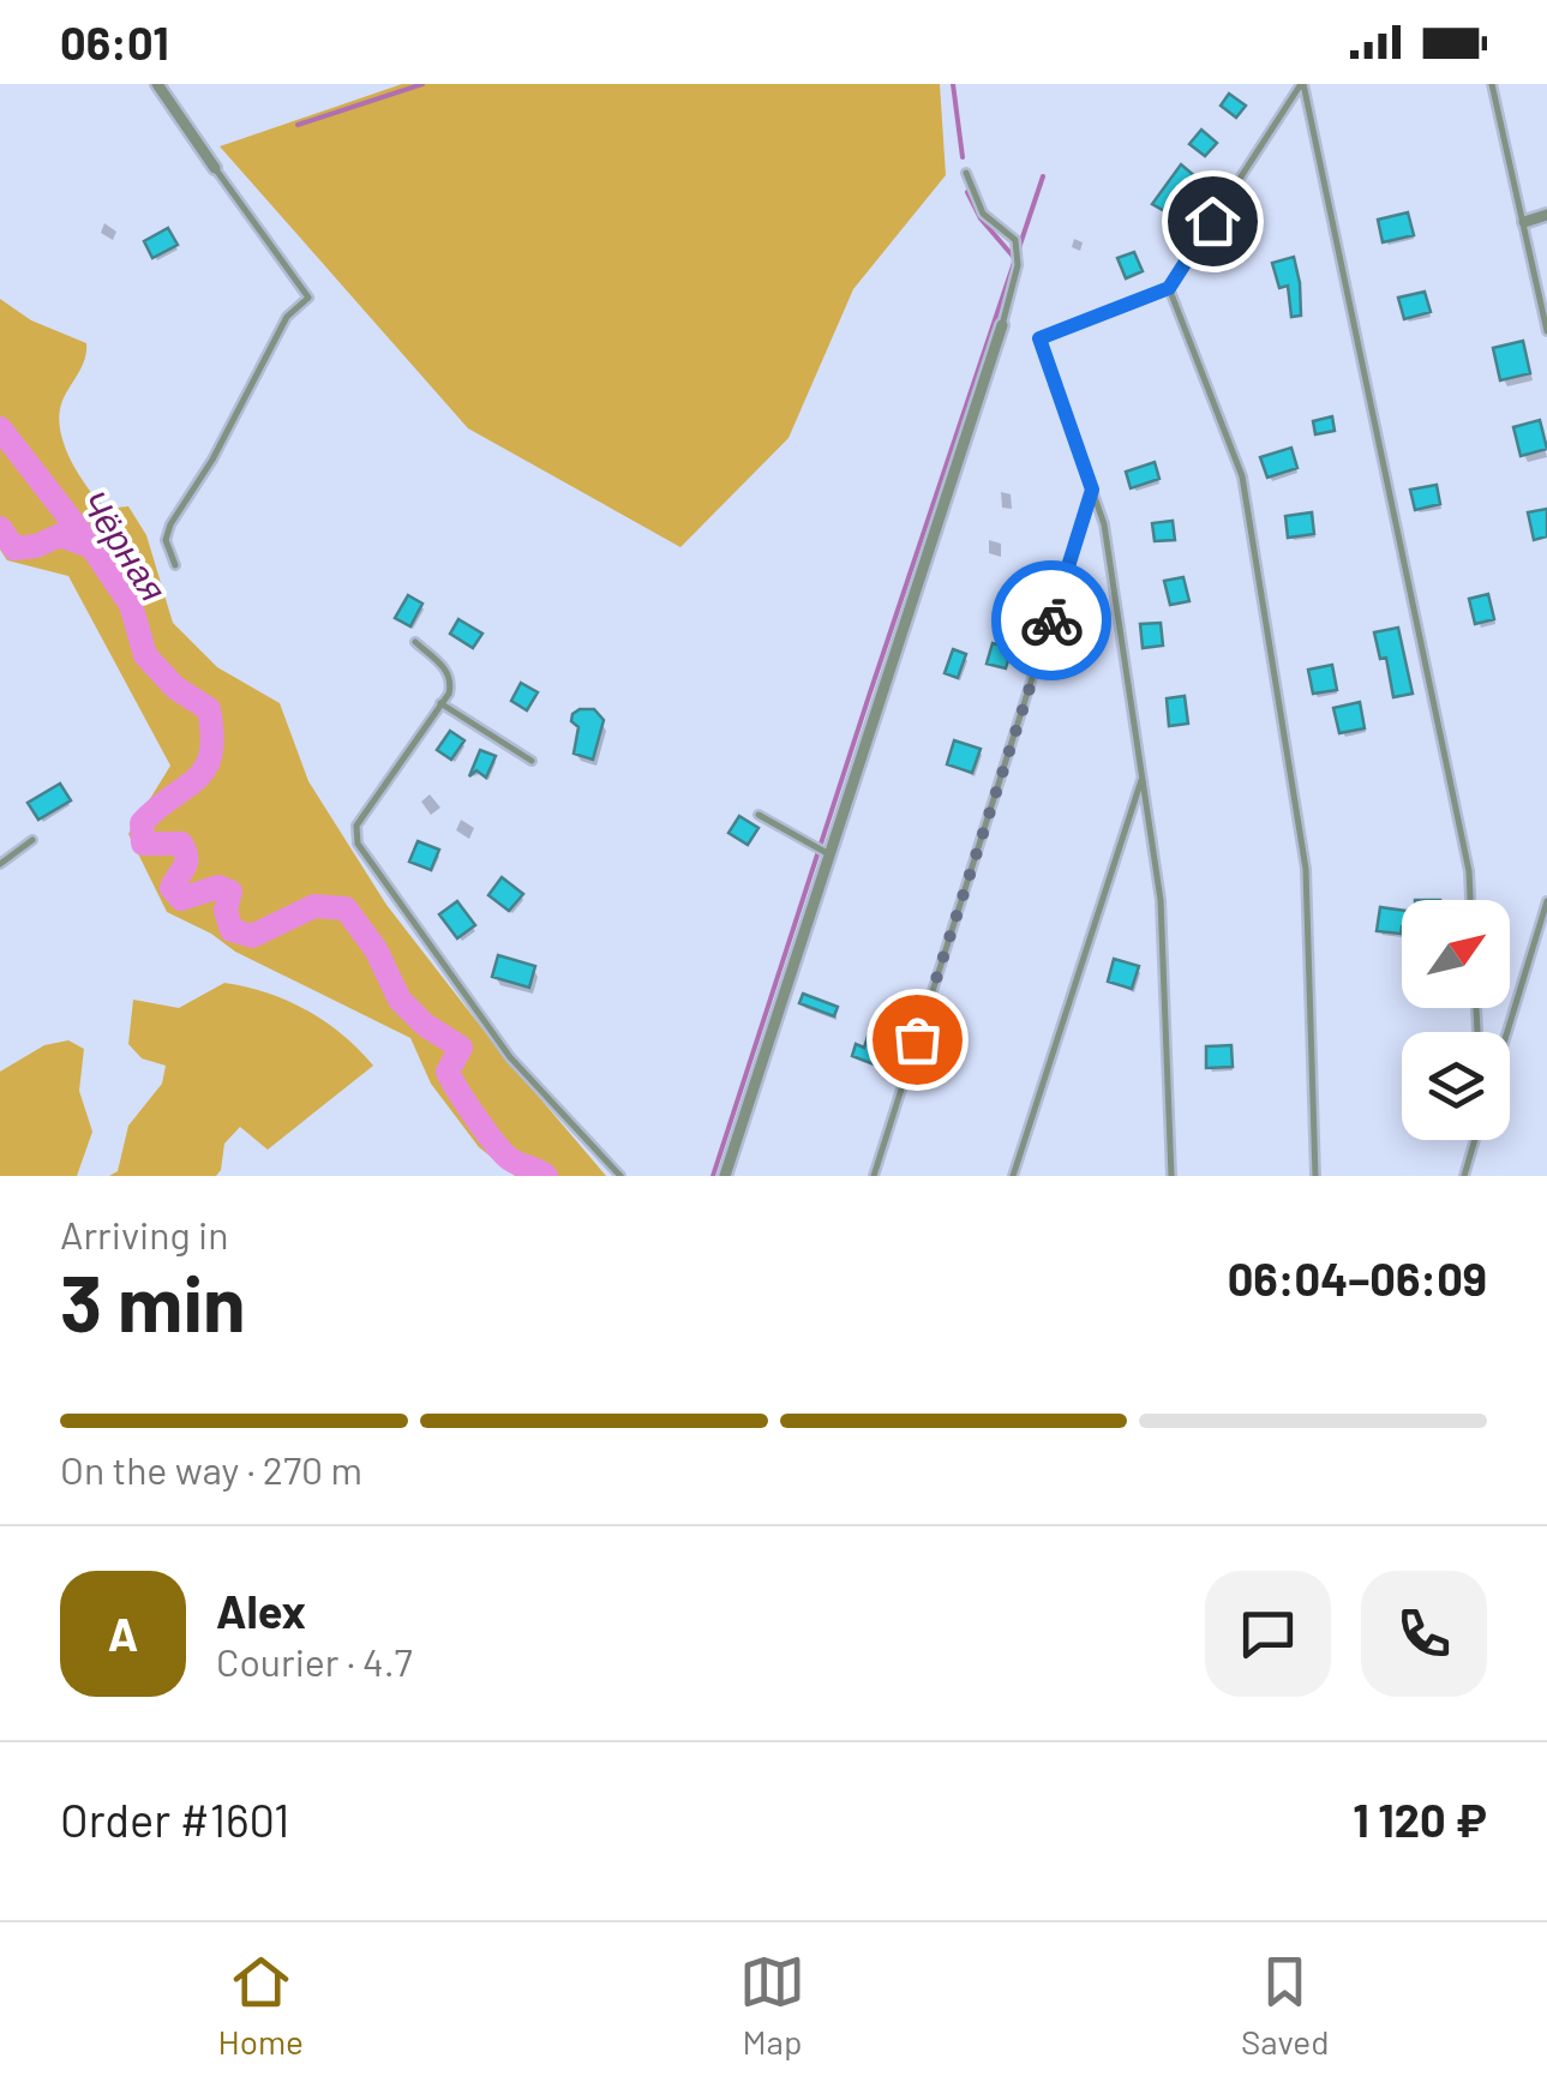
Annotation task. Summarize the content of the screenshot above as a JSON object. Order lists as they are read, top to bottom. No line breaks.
{"water":["Чёрная"],"north":"top right","page":{"status":"06:01","heading":["3 min","Arriving in","06:04–06:09"],"panel":["Alex","Courier · 4.7","Order #1601","1 120 ₽"],"bar":"On the way · 270 m","round":"A","tabs":["Home","Map","Saved"]}}
